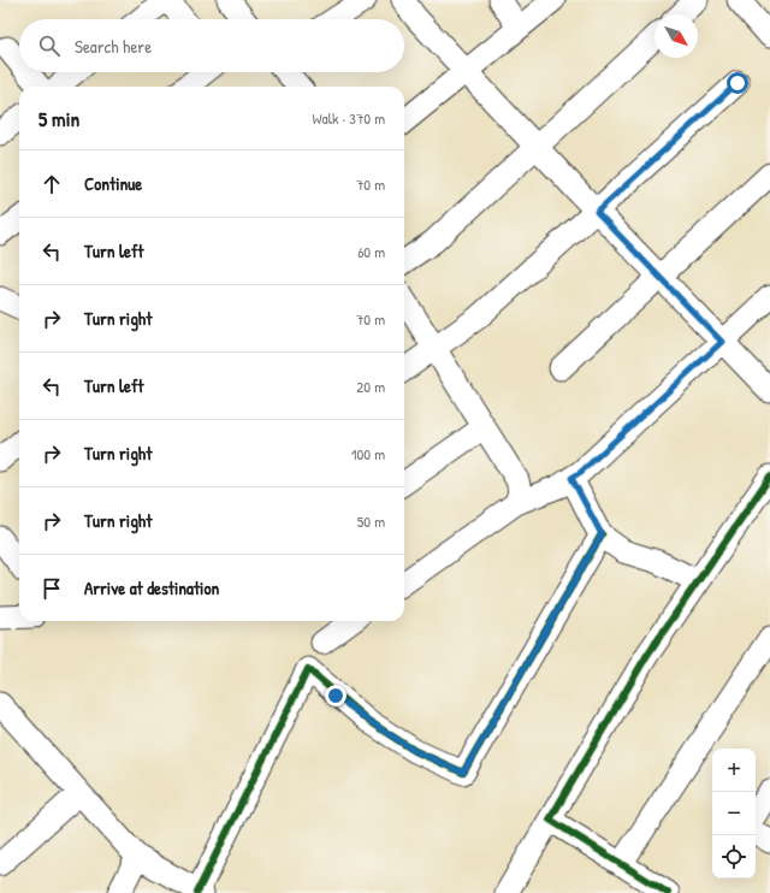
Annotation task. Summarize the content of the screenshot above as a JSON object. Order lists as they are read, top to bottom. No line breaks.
{"north":"bottom right","page":{"search":"Search here","heading":["5 min","Walk · 370 m"],"list":[["Continue","70 m"],["Turn left","60 m"],["Turn right","70 m"],["Turn left","20 m"],["Turn right","100 m"],["Turn right","50 m"],"Arrive at destination"],"map_buttons":["+","−"]}}
